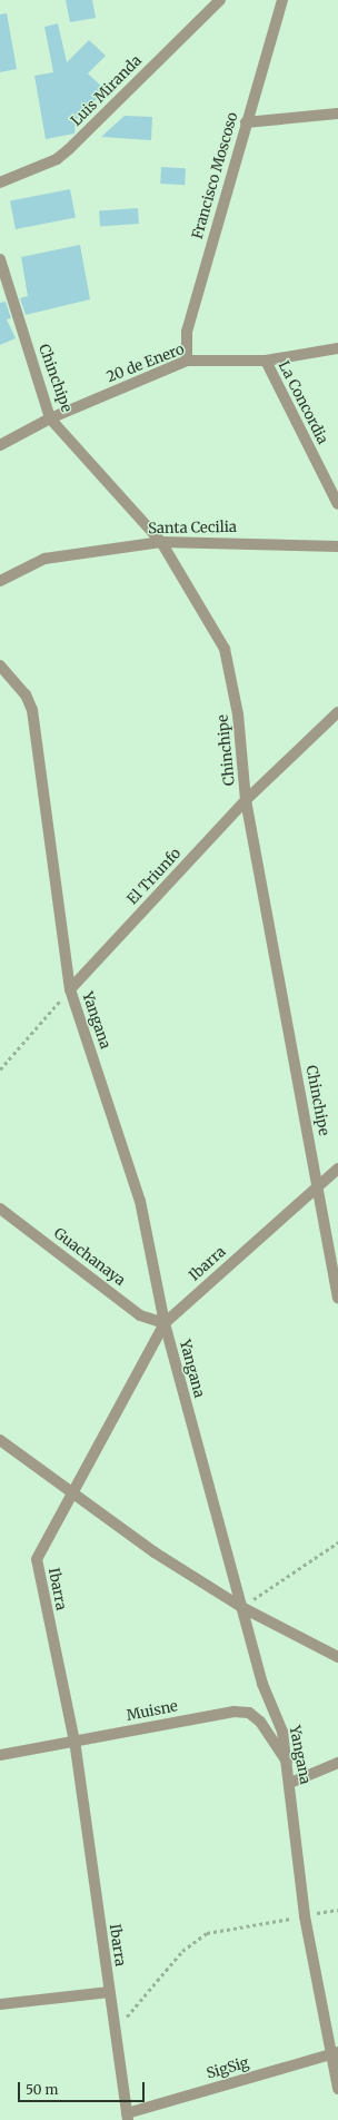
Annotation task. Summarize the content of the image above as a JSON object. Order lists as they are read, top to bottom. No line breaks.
{"streets":{"street":["Luis Miranda","Francisco Moscoso","20 de Enero","Chinchipe","La Concordia","Santa Cecilia","El Triunfo","Yangana","Guachanaya","Ibarra","Muisne","SigSig"]},"crossings":[["Francisco Moscoso","20 de Enero"],["20 de Enero","Chinchipe"],["20 de Enero","La Concordia"],["Chinchipe","Santa Cecilia"],["Chinchipe","El Triunfo"],["Chinchipe","Ibarra"],["El Triunfo","Yangana"],["Yangana","Guachanaya"],["Yangana","Ibarra"],["Yangana","Muisne"],["Yangana","SigSig"],["Guachanaya","Ibarra"],["Ibarra","Muisne"],["Ibarra","SigSig"]],"scale_bar":"50 m"}
